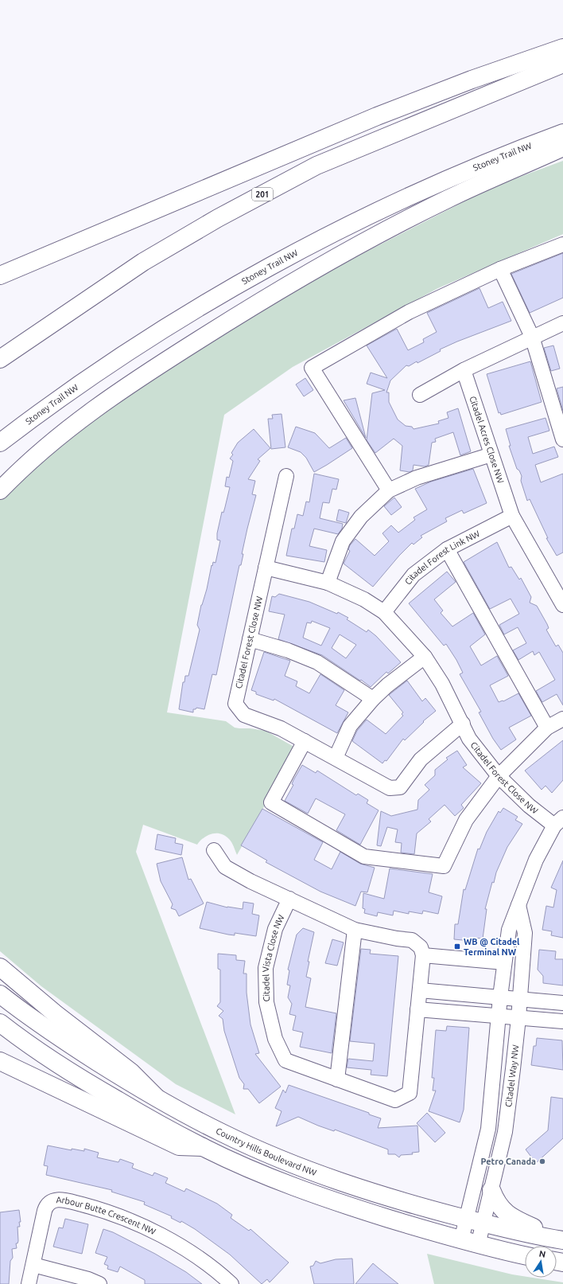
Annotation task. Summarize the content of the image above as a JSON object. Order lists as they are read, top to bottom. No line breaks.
{"streets":{"main road":["Stoney Trail NW","201","Country Hills Boulevard NW"],"street":["Citadel Acres Close NW","Citadel Forest Link NW","Citadel Forest Close NW","Citadel Vista Close NW","Citadel Way NW","Arbour Butte Crescent NW"]},"crossings":[["Citadel Acres Close NW","Citadel Forest Link NW"],["Citadel Forest Link NW","Citadel Forest Close NW"],["Citadel Forest Close NW","Citadel Way NW"],["Citadel Way NW","Country Hills Boulevard NW"]],"places":{"transit":["WB @ Citadel Terminal NW"],"other":["Petro Canada"]},"north":"top"}
